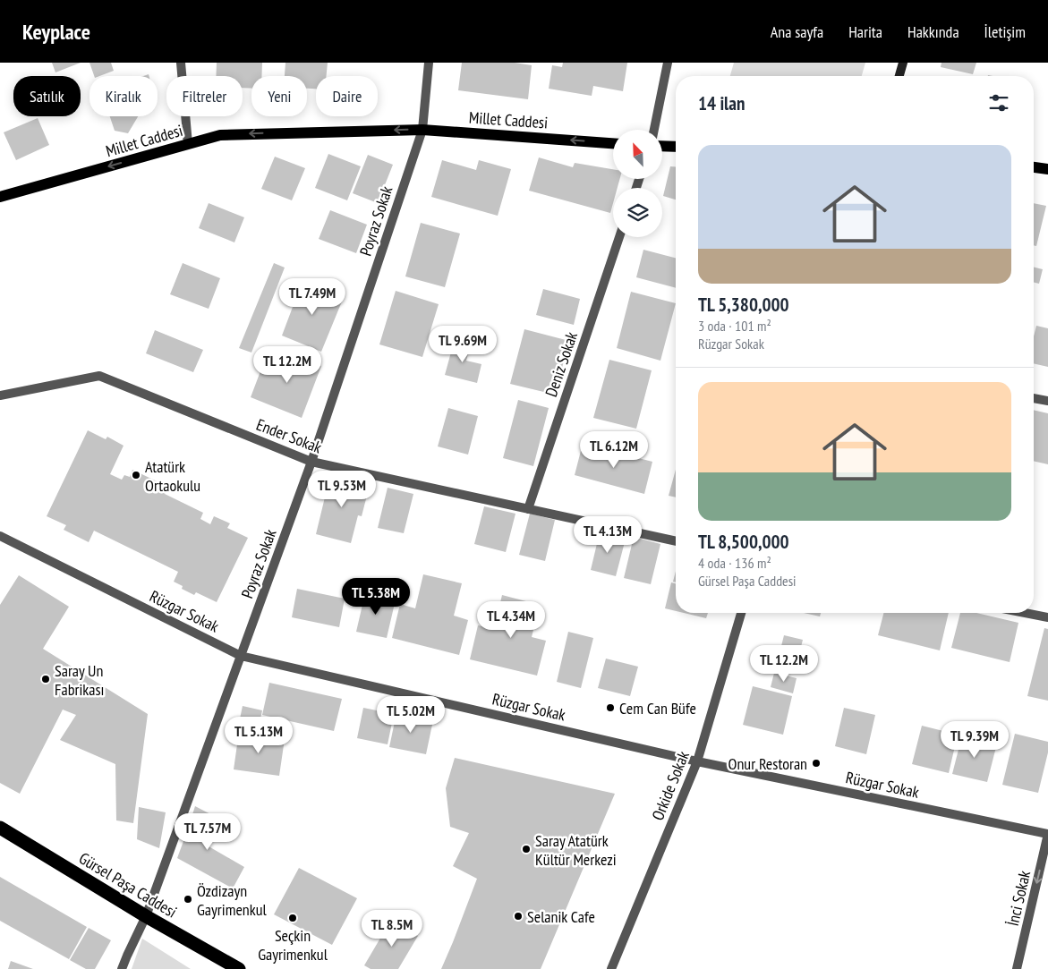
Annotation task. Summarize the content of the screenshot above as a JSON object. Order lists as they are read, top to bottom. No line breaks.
{"streets":{"highway":["Gürsel Paşa Caddesi"],"main road":["Millet Caddesi"],"street":["Poyraz Sokak","Deniz Sokak","Ender Sokak","Rüzgar Sokak","Orkide Sokak","İnci Sokak"]},"crossings":[["Millet Caddesi","Poyraz Sokak"],["Poyraz Sokak","Ender Sokak"],["Poyraz Sokak","Rüzgar Sokak"],["Poyraz Sokak","Gürsel Paşa Caddesi"],["Deniz Sokak","Ender Sokak"],["Rüzgar Sokak","Orkide Sokak"],["Rüzgar Sokak","İnci Sokak"]],"one_way":["Millet Caddesi","İnci Sokak"],"places":["Atatürk Ortaokulu","Saray Un Fabrikası","Cem Can Büfe","Onur Restoran","Saray Atatürk Kültür Merkezi","Özdizayn Gayrimenkul","Selanik Cafe","Seçkin Gayrimenkul"],"north":"top left","page":{"header":"Keyplace","nav":["Ana sayfa","Harita","Hakkında","İletişim"],"chip":["Satılık","Kiralık","Filtreler","Yeni","Daire"],"heading":"14 ilan","list":[{"name":"TL 5,380,000","note":"3 oda · 101 m² · Rüzgar Sokak"},{"name":"TL 8,500,000","note":"4 oda · 136 m² · Gürsel Paşa Caddesi"}],"price":["TL 7.49M","TL 9.69M","TL 12.2M","TL 6.12M","TL 9.53M","TL 4.13M","TL 5.38M","TL 4.34M","TL 12.2M","TL 5.02M","TL 5.13M","TL 9.39M","TL 7.57M","TL 8.5M"]}}
